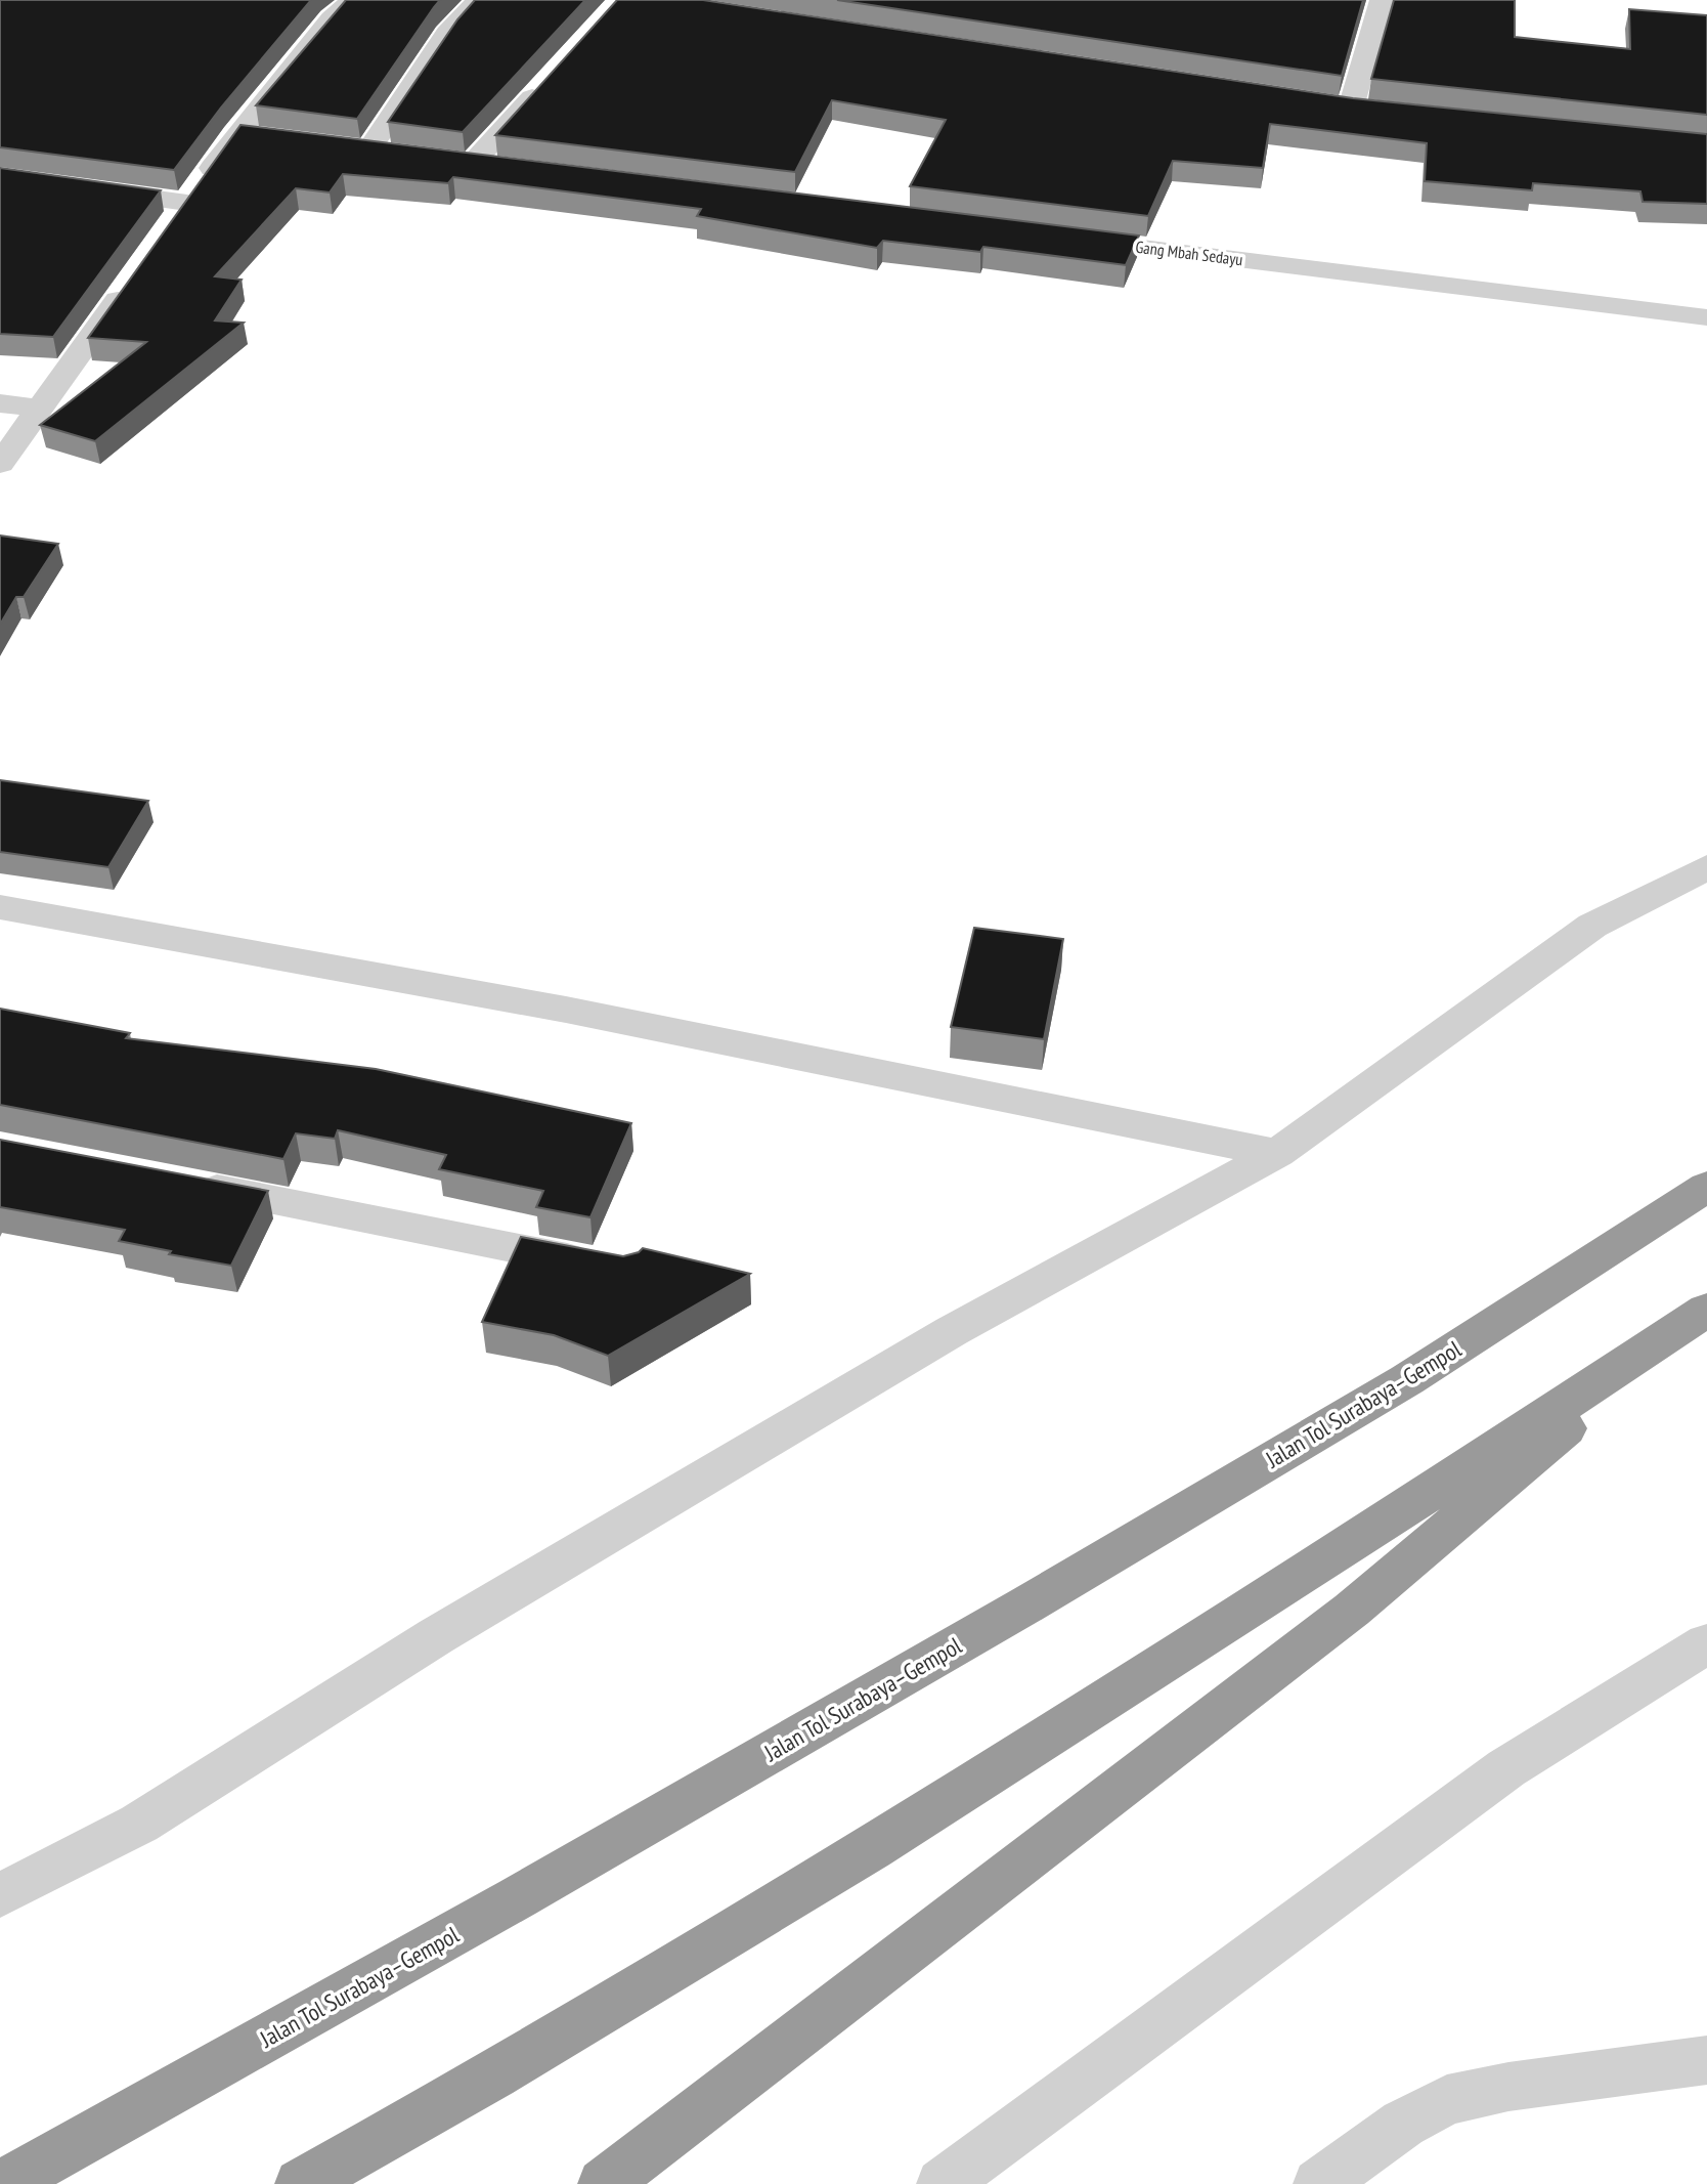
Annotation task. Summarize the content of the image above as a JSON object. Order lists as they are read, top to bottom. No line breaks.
{"streets":{"highway":["Jalan Tol Surabaya–Gempol"],"street":["Gang Mbah Sedayu"]}}
